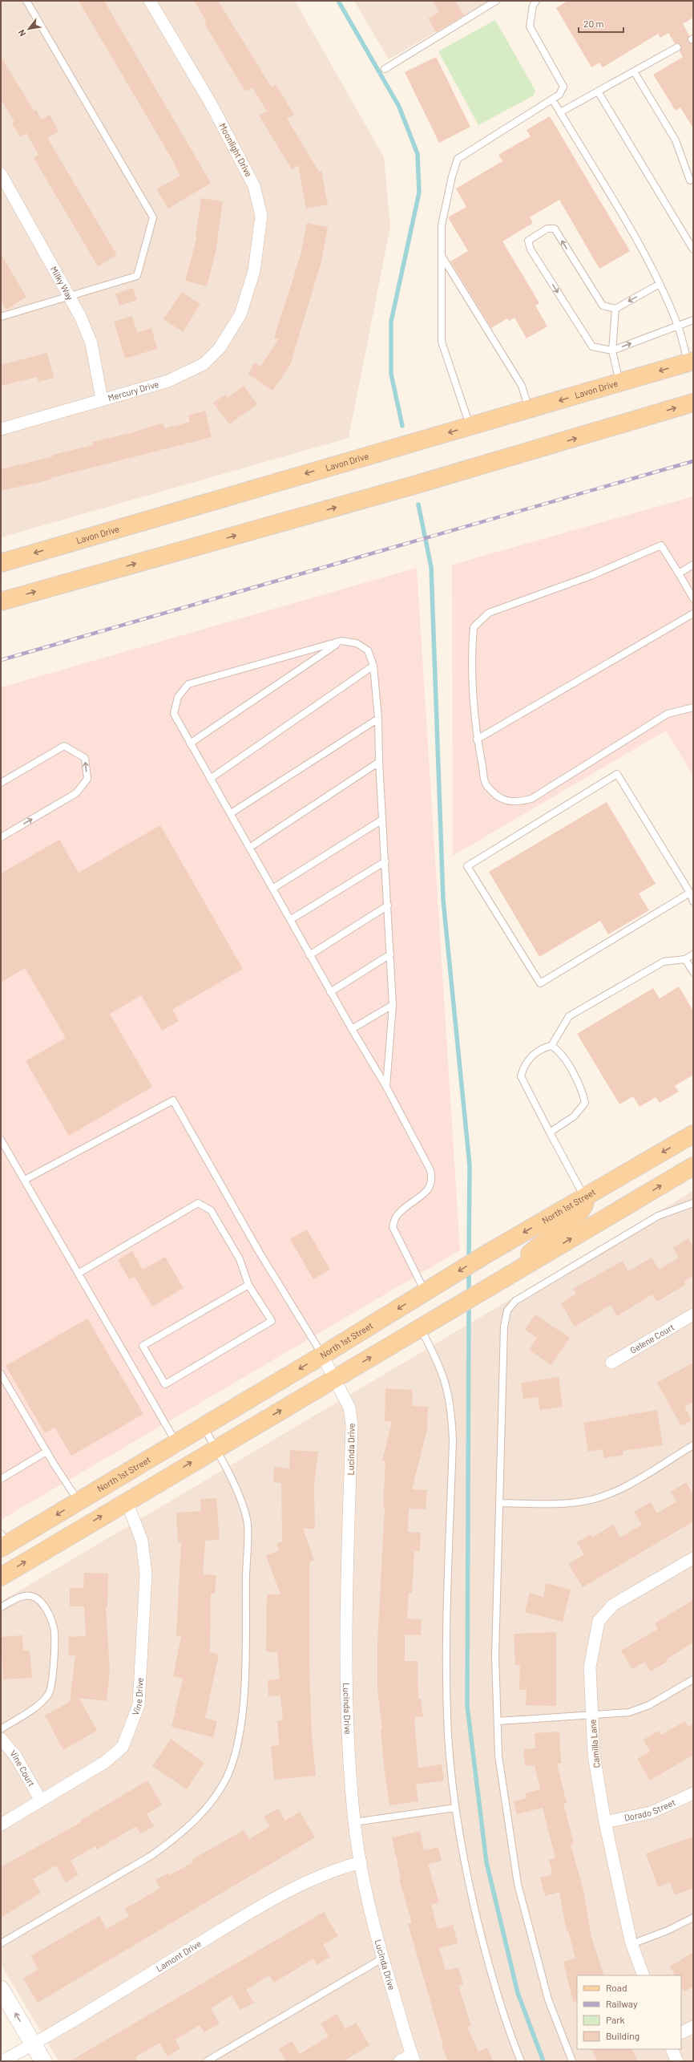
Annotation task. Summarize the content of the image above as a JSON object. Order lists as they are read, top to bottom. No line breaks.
{"streets":{"main road":["Lavon Drive","North 1st Street"],"street":["Moonlight Drive","Milky Way","Mercury Drive","Gelene Court","Lucinda Drive","Vine Drive","Camilla Lane","Vine Court","Dorado Street","Lamont Drive"]},"crossings":[["Moonlight Drive","Mercury Drive"],["Milky Way","Mercury Drive"],["North 1st Street","Lucinda Drive"],["Lucinda Drive","Lamont Drive"],["Vine Drive","Vine Court"],["Camilla Lane","Dorado Street"]],"legend":["Road","Railway","Park","Building"],"scale_bar":"20 m","north":"bottom left"}
